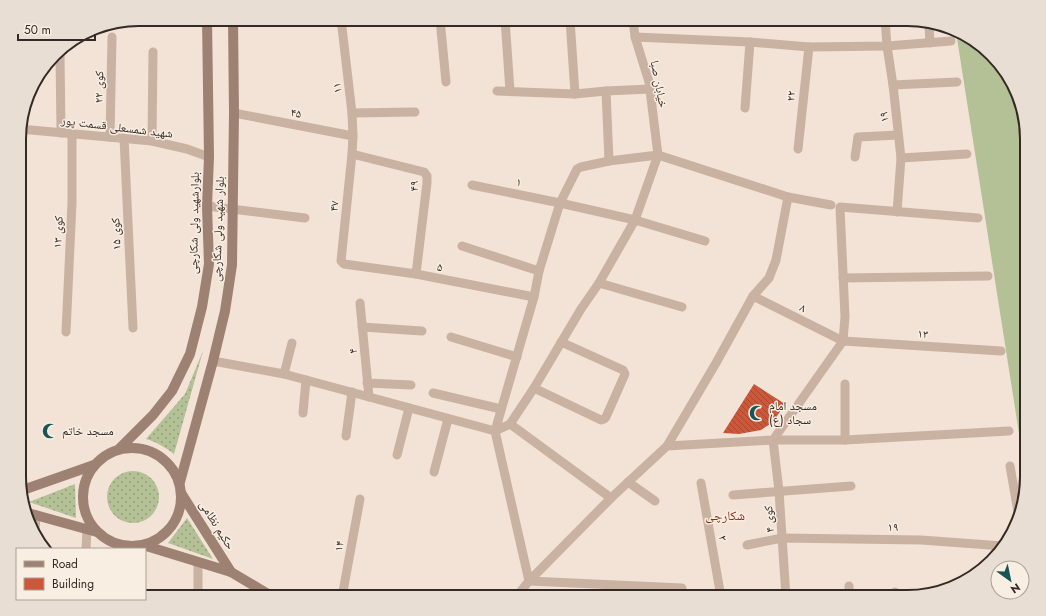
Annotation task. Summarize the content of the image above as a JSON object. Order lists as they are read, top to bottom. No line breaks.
{"streets":{"main road":["بلوارشهید ولی شکارچی","بلوار شهید ولی شکارچی","حکیم نظامی"],"street":["خیابان صبا","کوی ۲۲","۱۱","۲۲","۴۵","۱۹","شهید شمسعلی قسمت پور","۱","۴۹","۴۷","کوی ۱۳","کوی ۱۵","۵","۸","۱۳","۴","کوی ۴","۲","۱۴"]},"crossings":[["کوی ۲۲","شهید شمسعلی قسمت پور"],["۱۱","۴۵"],["۱۱","۴۹"],["۱۱","۴۷"],["۴۵","بلوار شهید ولی شکارچی"],["۱۹","کوی ۴"],["شهید شمسعلی قسمت پور","بلوارشهید ولی شکارچی"],["شهید شمسعلی قسمت پور","کوی ۱۳"],["شهید شمسعلی قسمت پور","کوی ۱۵"],["۴۹","۴۷"],["۴۹","۵"],["۴۷","۵"],["بلوارشهید ولی شکارچی","بلوار شهید ولی شکارچی"],["بلوارشهید ولی شکارچی","حکیم نظامی"],["بلوار شهید ولی شکارچی","حکیم نظامی"],["۸","۱۳"]],"districts":["شکارچی"],"places":{"mosque":["مسجد امام سجاد (ع)","مسجد خاتم"]},"legend":["Road","Building"],"scale_bar":"50 m","north":"bottom right"}
